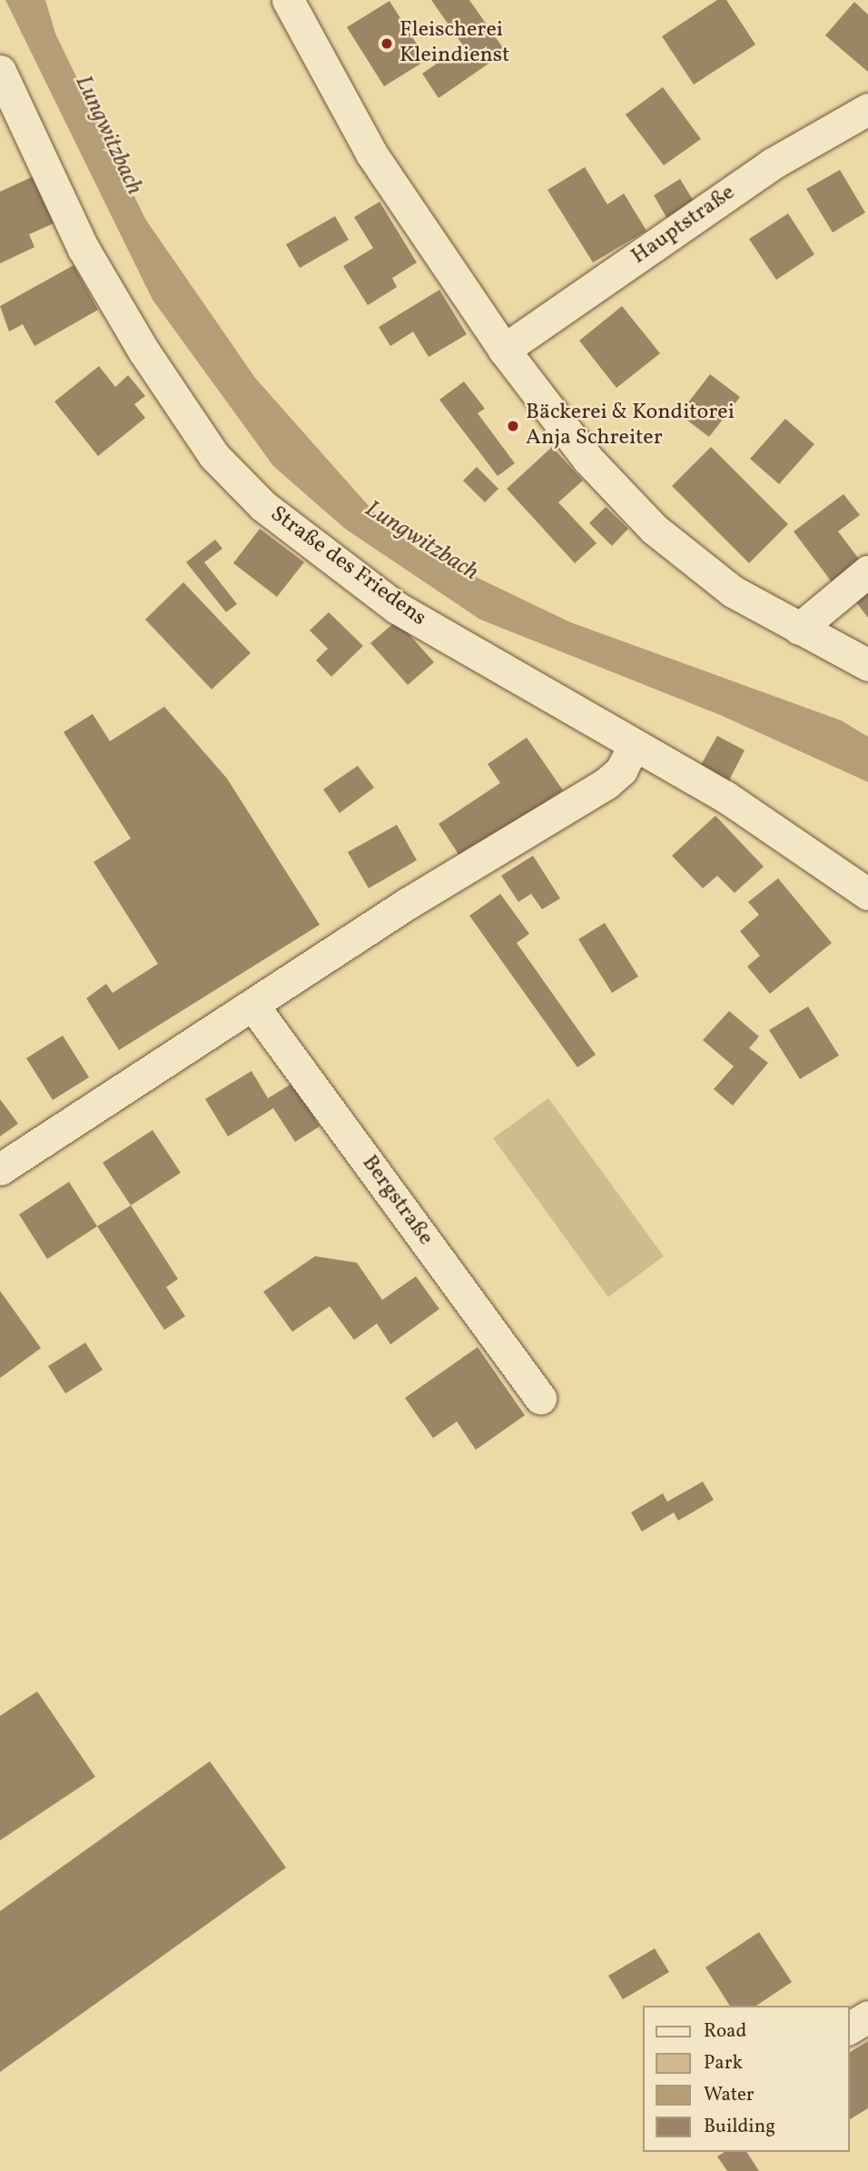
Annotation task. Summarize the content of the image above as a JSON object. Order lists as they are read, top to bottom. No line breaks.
{"streets":{"street":["Hauptstraße","Straße des Friedens","Bergstraße"]},"water":["Lungwitzbach"],"places":["Fleischerei Kleindienst","Bäckerei & Konditorei Anja Schreiter"],"legend":["Road","Park","Water","Building"]}
